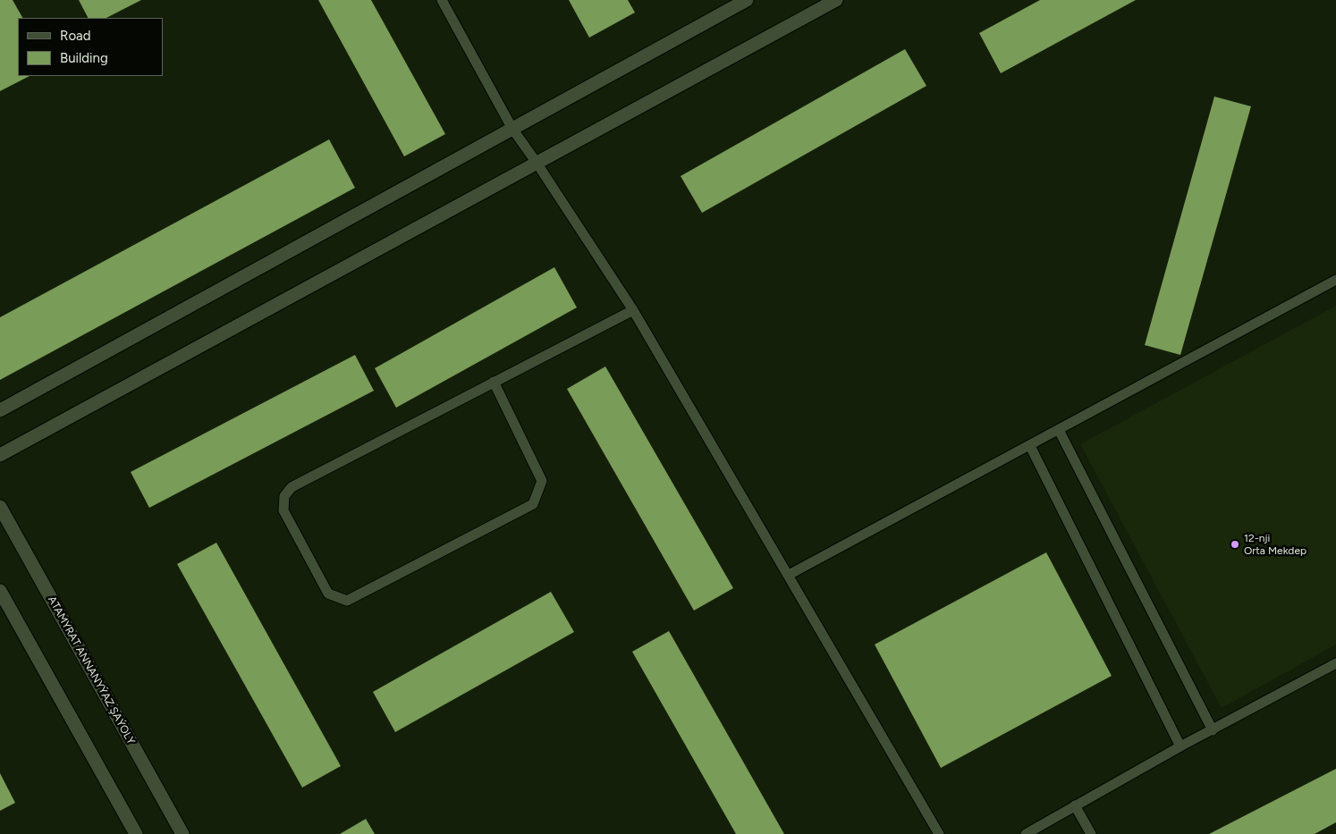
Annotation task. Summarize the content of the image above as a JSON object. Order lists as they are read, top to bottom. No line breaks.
{"streets":{"street":["ATAMYRAT ANNANYÝAZ ŞAÝOLY"]},"places":["12-nji Orta Mekdep"],"legend":["Road","Building"]}
